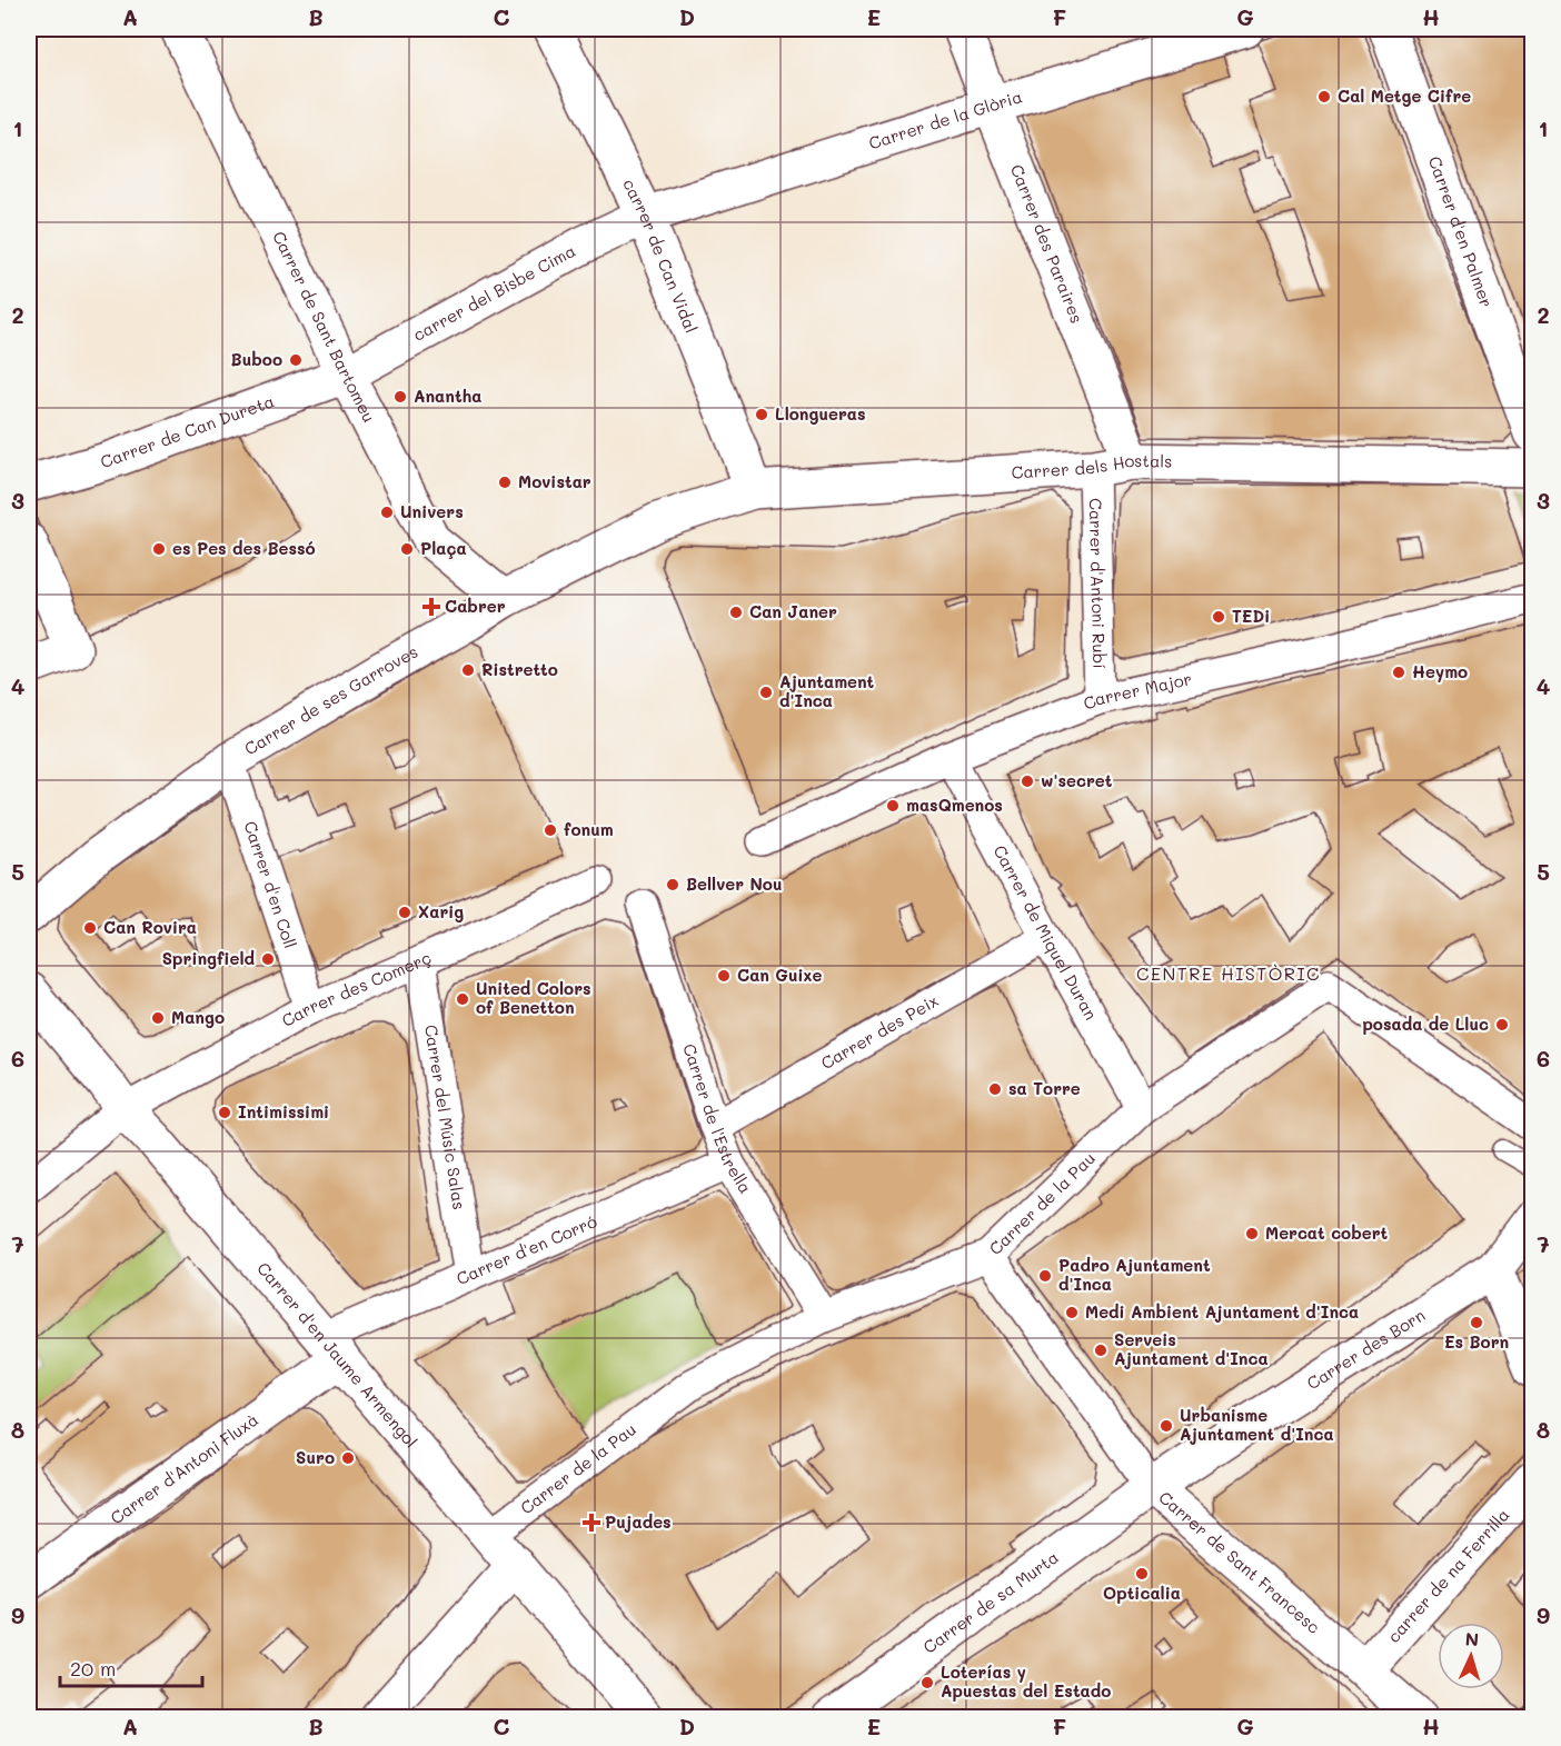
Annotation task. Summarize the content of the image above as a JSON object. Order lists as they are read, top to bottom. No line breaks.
{"streets":{"street":["Carrer de la Glòria","Carrer d'en Palmer","Carrer des Paraires","carrer de Can Vidal","carrer del Bisbe Cima","Carrer de Sant Bartomeu","Carrer de Can Dureta","Carrer dels Hostals","Carrer d'Antoni Rubí","Carrer Major","Carrer de ses Garroves","Carrer d'en Coll","Carrer de Miquel Duran","Carrer des Comerç","Carrer des Peix","Carrer del Músic Salas","Carrer de l'Estrella","Carrer de la Pau","Carrer d'en Corró","Carrer des Born","Carrer d'en Jaume Armengol","Carrer d'Antoni Fluxà","Carrer de Sant Francesc","carrer de na Ferrilla","Carrer de sa Murta"]},"crossings":[["Carrer de la Glòria","Carrer des Paraires"],["Carrer de la Glòria","carrer de Can Vidal"],["Carrer de la Glòria","carrer del Bisbe Cima"],["Carrer des Paraires","Carrer dels Hostals"],["carrer de Can Vidal","carrer del Bisbe Cima"],["carrer de Can Vidal","Carrer dels Hostals"],["carrer del Bisbe Cima","Carrer de Sant Bartomeu"],["carrer del Bisbe Cima","Carrer de Can Dureta"],["Carrer de Sant Bartomeu","Carrer de Can Dureta"],["Carrer de Sant Bartomeu","Carrer de ses Garroves"],["Carrer dels Hostals","Carrer d'Antoni Rubí"],["Carrer dels Hostals","Carrer de ses Garroves"],["Carrer d'Antoni Rubí","Carrer Major"],["Carrer Major","Carrer de Miquel Duran"],["Carrer de ses Garroves","Carrer d'en Coll"],["Carrer d'en Coll","Carrer des Comerç"],["Carrer de Miquel Duran","Carrer des Peix"],["Carrer de Miquel Duran","Carrer de la Pau"],["Carrer des Comerç","Carrer del Músic Salas"],["Carrer des Comerç","Carrer d'en Jaume Armengol"],["Carrer des Peix","Carrer de l'Estrella"],["Carrer del Músic Salas","Carrer d'en Corró"],["Carrer de l'Estrella","Carrer de la Pau"],["Carrer de l'Estrella","Carrer d'en Corró"],["Carrer de la Pau","Carrer d'en Jaume Armengol"],["Carrer de la Pau","Carrer de Sant Francesc"],["Carrer d'en Corró","Carrer d'en Jaume Armengol"],["Carrer d'en Corró","Carrer d'Antoni Fluxà"],["Carrer des Born","Carrer de Sant Francesc"],["Carrer des Born","Carrer de sa Murta"],["Carrer d'en Jaume Armengol","Carrer d'Antoni Fluxà"],["Carrer de Sant Francesc","carrer de na Ferrilla"],["Carrer de Sant Francesc","Carrer de sa Murta"]],"districts":["CENTRE HISTÒRIC"],"places":{"other":["Cal Metge Cifre","Buboo","Anantha","Llongueras","Movistar","Univers","es Pes des Bessó","Plaça","Can Janer","TEDi","Ristretto","Heymo","Ajuntament d'Inca","w'secret","masQmenos","fonum","Bellver Nou","Xarig","Can Rovira","Springfield","Can Guixe","United Colors of Benetton","Mango","posada de Lluc","sa Torre","Intimissimi","Mercat cobert","Padro Ajuntament d'Inca","Medi Ambient Ajuntament d'Inca","Es Born","Serveis Ajuntament d'Inca","Urbanisme Ajuntament d'Inca","Suro","Opticalia","Loterías y Apuestas del Estado"],"health":["Cabrer","Pujades"]},"scale_bar":"20 m","north":"top","grid":{"columns":["A","B","C","D","E","F","G","H"],"rows":["1","2","3","4","5","6","7","8","9"]}}
